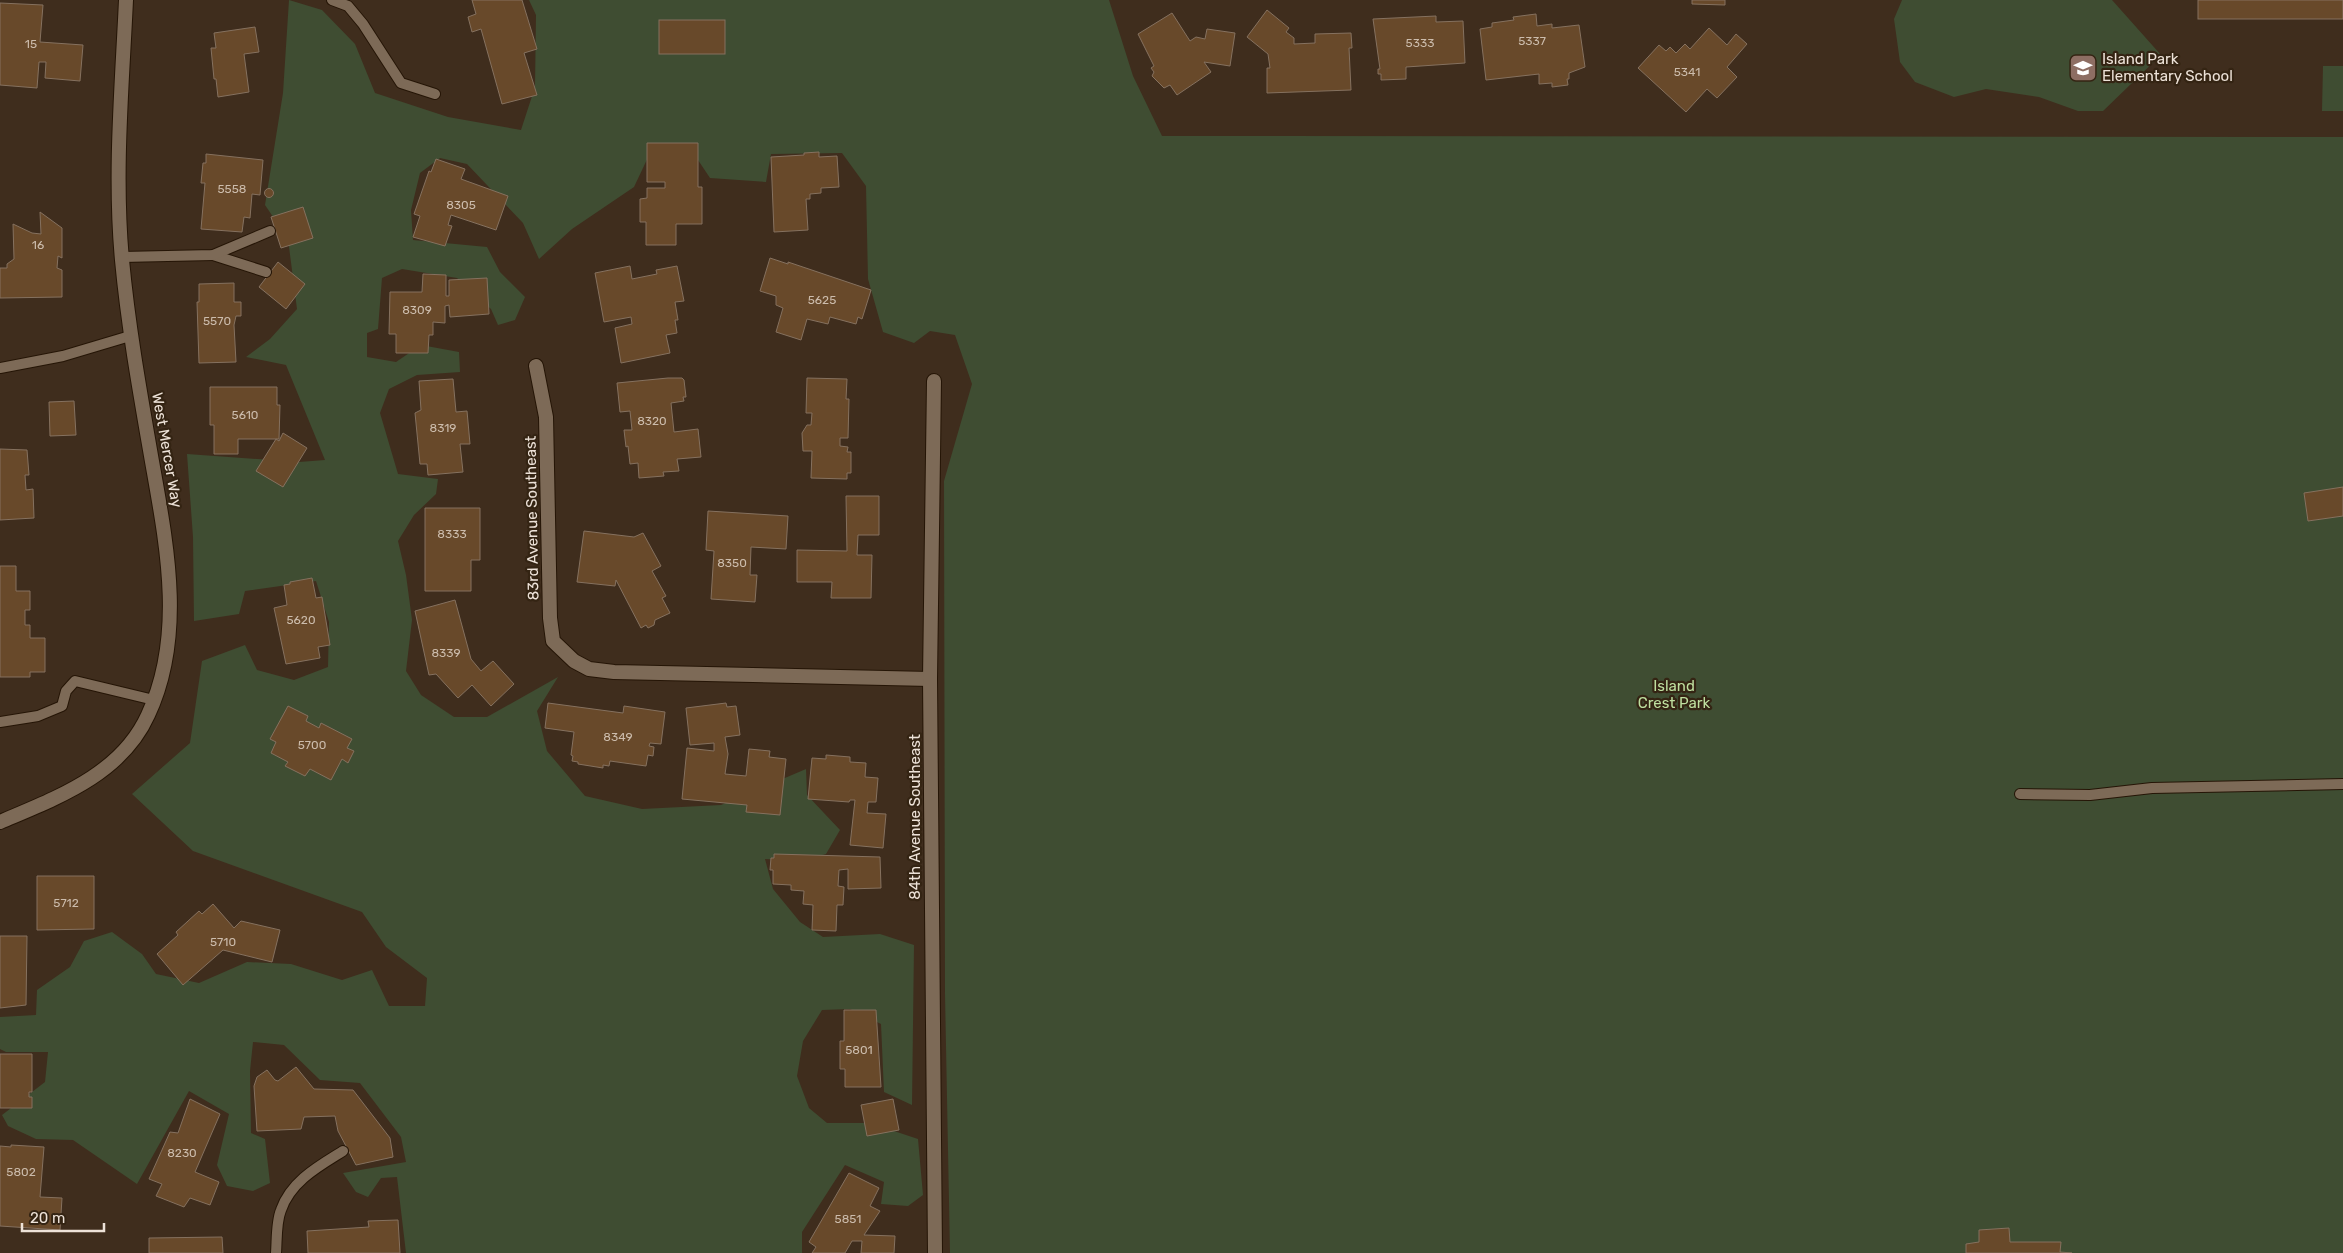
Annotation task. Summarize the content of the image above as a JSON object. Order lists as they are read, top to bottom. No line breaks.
{"streets":{"street":["West Mercer Way","83rd Avenue Southeast","84th Avenue Southeast"]},"crossings":[["83rd Avenue Southeast","84th Avenue Southeast"]],"parks":["Island Crest Park"],"places":{"school or university":["Island Park Elementary School"]},"house_numbers":["5337","5333","15","5341","5558","8305","16","5625","8309","5570","5610","8320","8319","8333","8350","5620","8339","8349","5700","5712","5710","5801","8230","5802","5851"],"scale_bar":"20 m"}
